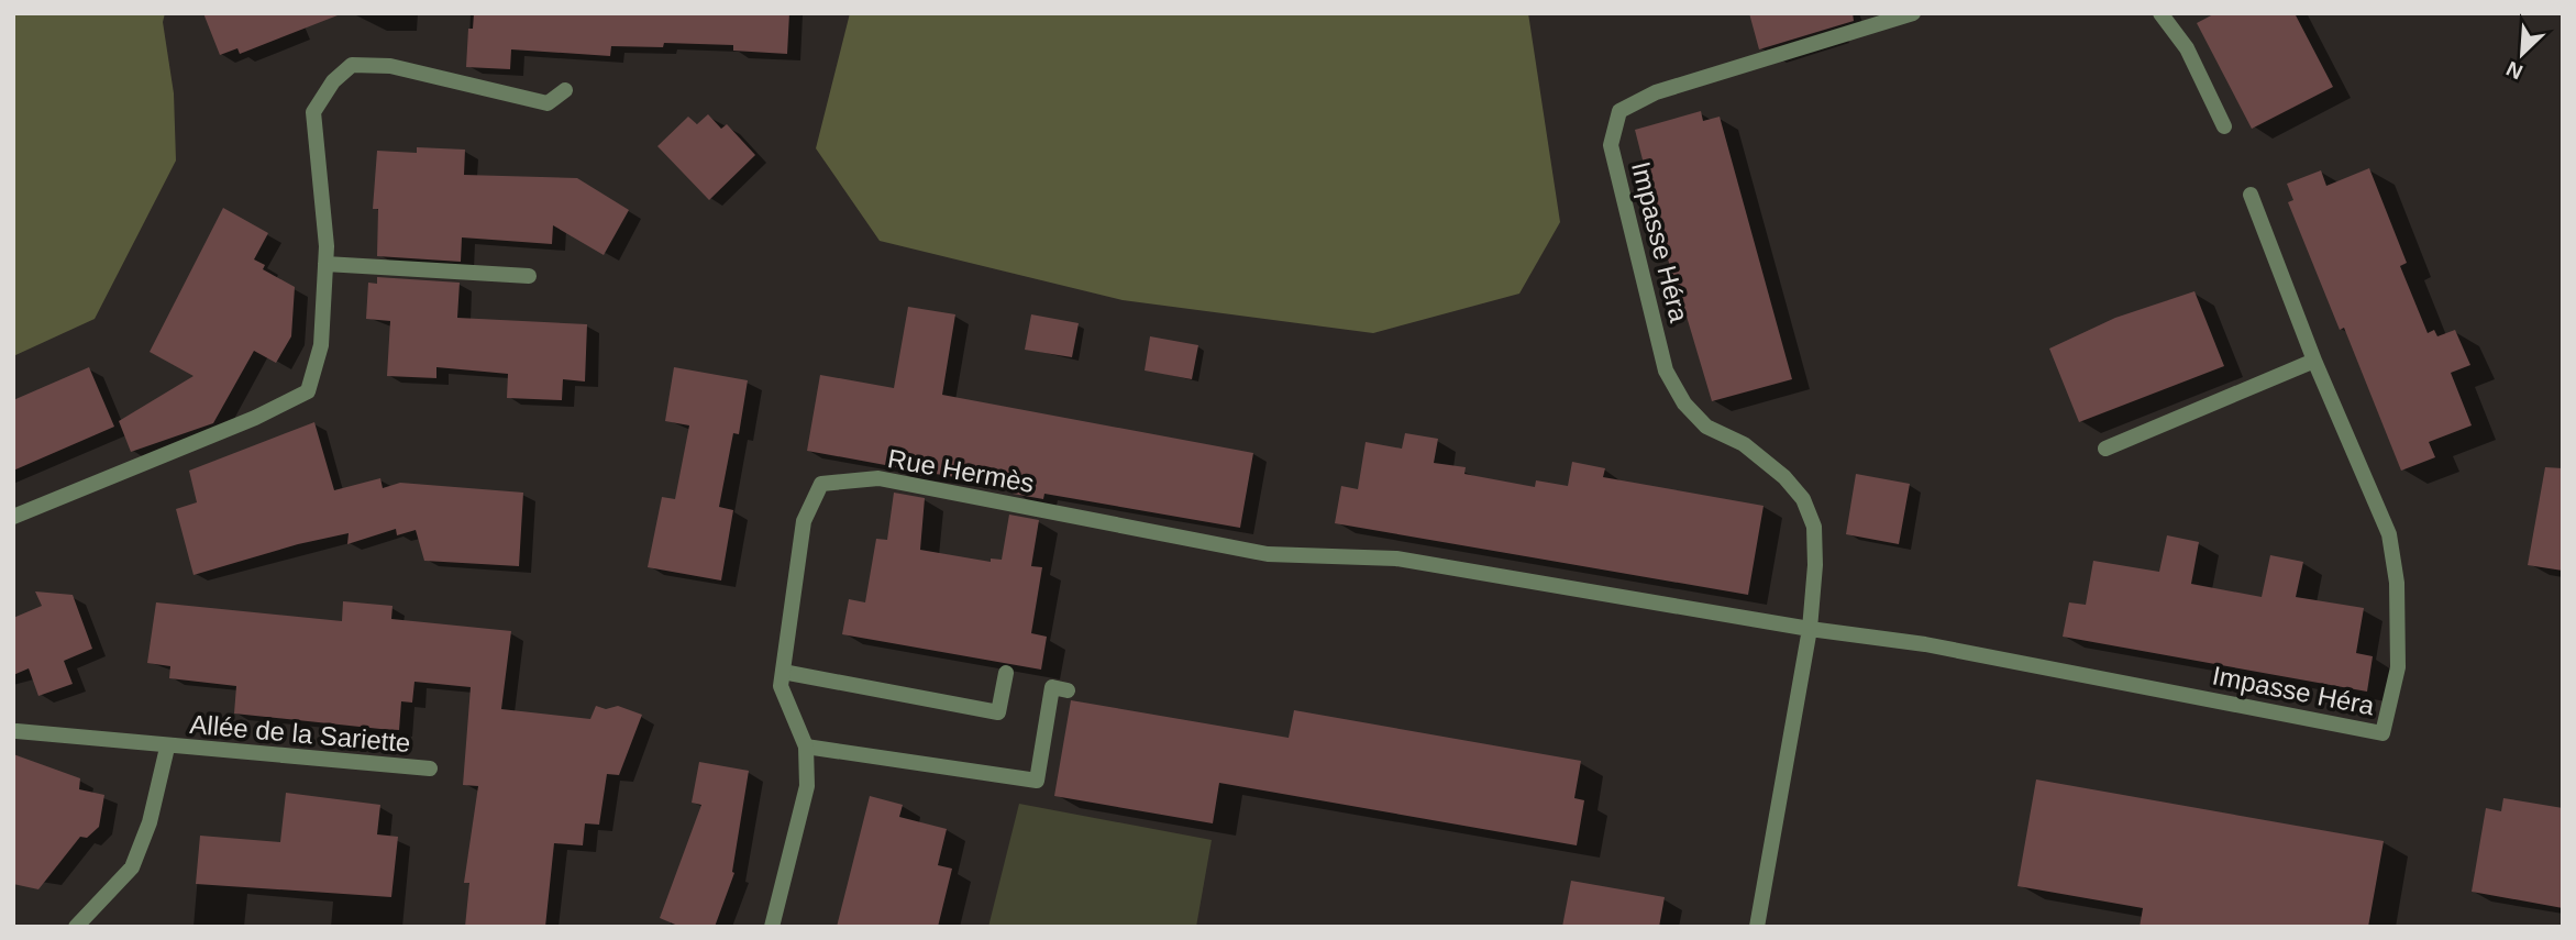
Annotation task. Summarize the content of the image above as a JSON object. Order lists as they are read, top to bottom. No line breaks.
{"streets":{"street":["Impasse Héra","Rue Hermès","Allée de la Sariette"]},"crossings":[["Impasse Héra","Rue Hermès"]],"north":"bottom left"}
